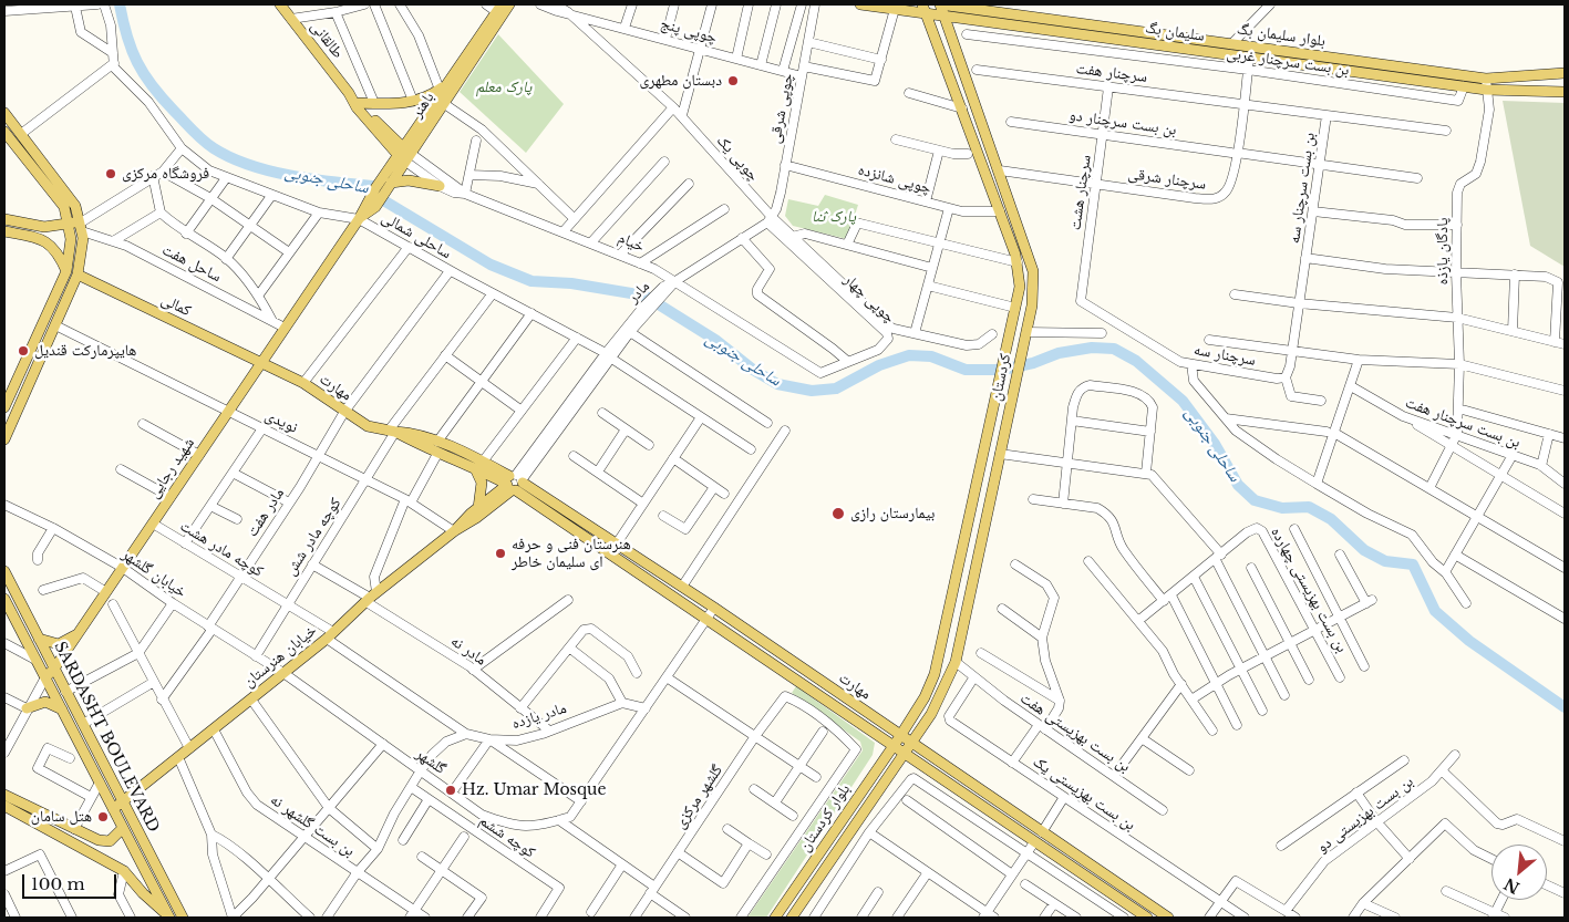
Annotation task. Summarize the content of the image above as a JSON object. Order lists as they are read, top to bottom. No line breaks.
{"streets":{"main road":["سلیمان بگ","بلوار سلیمان بگ","طالقانی","باهنر","کمالی","کردستان","مهارت","شهید رجایی","خیابان هنرستان","SARDASHT BOULEVARD","بلوار کردستان"],"street":["چوپی پنج","بن بست سرچنار غربی","سرچنار هفت","چوپی شرقی","بن بست سرچنار دو","چوپی یک","چوپی شانزده","سرچنار شرقی","بن بست سرچنار سه","سرچنار هشت","ساحلی شمالی","خیام","پادگان یازذه","ساحل هفت","مادر","چوپی چهار","سرچنار سه","نویدی","بن بست سرچنار هفت","مادر هفت","کوچه مادر شش","کوچه مادر هشت","خیابان گلشهر","بن بست بهزیستی چهارده","مادر نه","مادر یازده","بن بست بهزیستی هفت","گلشهر","بن بست بهزیستی یک","گلشهر مرکزی","بن بست بهزیستی دو","بن بست گلشهر نه","کوچه ششم"]},"crossings":[["چوپی پنج","چوپی شرقی"],["چوپی پنج","چوپی یک"],["سلیمان بگ","بن بست سرچنار غربی"],["سلیمان بگ","سرچنار شرقی"],["سلیمان بگ","پادگان یازذه"],["سلیمان بگ","کردستان"],["بلوار سلیمان بگ","پادگان یازذه"],["بلوار سلیمان بگ","کردستان"],["طالقانی","باهنر"],["طالقانی","خیام"],["بن بست سرچنار غربی","سرچنار شرقی"],["سرچنار هفت","سرچنار شرقی"],["سرچنار هفت","بن بست سرچنار سه"],["سرچنار هفت","سرچنار هشت"],["باهنر","خیام"],["باهنر","شهید رجایی"],["چوپی شرقی","چوپی یک"],["چوپی شرقی","چوپی شانزده"],["چوپی شرقی","چوپی چهار"],["بن بست سرچنار دو","سرچنار شرقی"],["بن بست سرچنار دو","بن بست سرچنار سه"],["بن بست سرچنار دو","سرچنار هشت"],["چوپی یک","چوپی چهار"],["چوپی شانزده","کردستان"],["سرچنار شرقی","سرچنار هشت"],["سرچنار شرقی","کردستان"],["سرچنار هشت","سرچنار سه"],["ساحلی شمالی","مادر"],["ساحلی شمالی","شهید رجایی"],["ساحلی شمالی","مادر هفت"],["ساحلی شمالی","کوچه مادر شش"],["خیام","مادر"],["خیام","چوپی چهار"],["پادگان یازذه","بن بست سرچنار هفت"],["ساحل هفت","شهید رجایی"],["مادر","چوپی چهار"],["مادر","مهارت"],["مادر","خیابان هنرستان"],["کمالی","مهارت"],["کمالی","شهید رجایی"],["کردستان","مهارت"],["کردستان","بن بست بهزیستی هفت"],["کردستان","بلوار کردستان"],["مهارت","نویدی"],["مهارت","شهید رجایی"],["مهارت","مادر هفت"],["مهارت","کوچه مادر شش"],["مهارت","خیابان هنرستان"],["مهارت","گلشهر"],["مهارت","بلوار کردستان"],["نویدی","شهید رجایی"],["نویدی","مادر هفت"],["نویدی","کوچه مادر شش"],["نویدی","خیابان هنرستان"],["شهید رجایی","کوچه مادر هشت"],["شهید رجایی","خیابان گلشهر"],["شهید رجایی","SARDASHT BOULEVARD"],["مادر هفت","کوچه مادر هشت"],["مادر هفت","خیابان گلشهر"],["کوچه مادر شش","کوچه مادر هشت"],["کوچه مادر شش","خیابان گلشهر"],["کوچه مادر شش","مادر نه"],["کوچه مادر هشت","خیابان هنرستان"],["کوچه مادر هشت","مادر یازده"],["خیابان گلشهر","خیابان هنرستان"],["خیابان گلشهر","گلشهر"],["مادر نه","خیابان هنرستان"],["مادر نه","مادر یازده"],["خیابان هنرستان","SARDASHT BOULEVARD"],["خیابان هنرستان","گلشهر"],["خیابان هنرستان","بن بست گلشهر نه"],["بن بست بهزیستی هفت","بن بست بهزیستی یک"]],"water":["ساحلی جنوبی"],"parks":["پارک معلم","پارک ثنا"],"places":["دبستان مطهری","فروشگاه مرکزى","هایپرمارکت قندیل","بیمارستان رازی","هنرستان فنی و حرفه ای سلیمان خاطر","Hz. Umar Mosque","هتل سامان"],"scale_bar":"100 m","north":"bottom left"}
